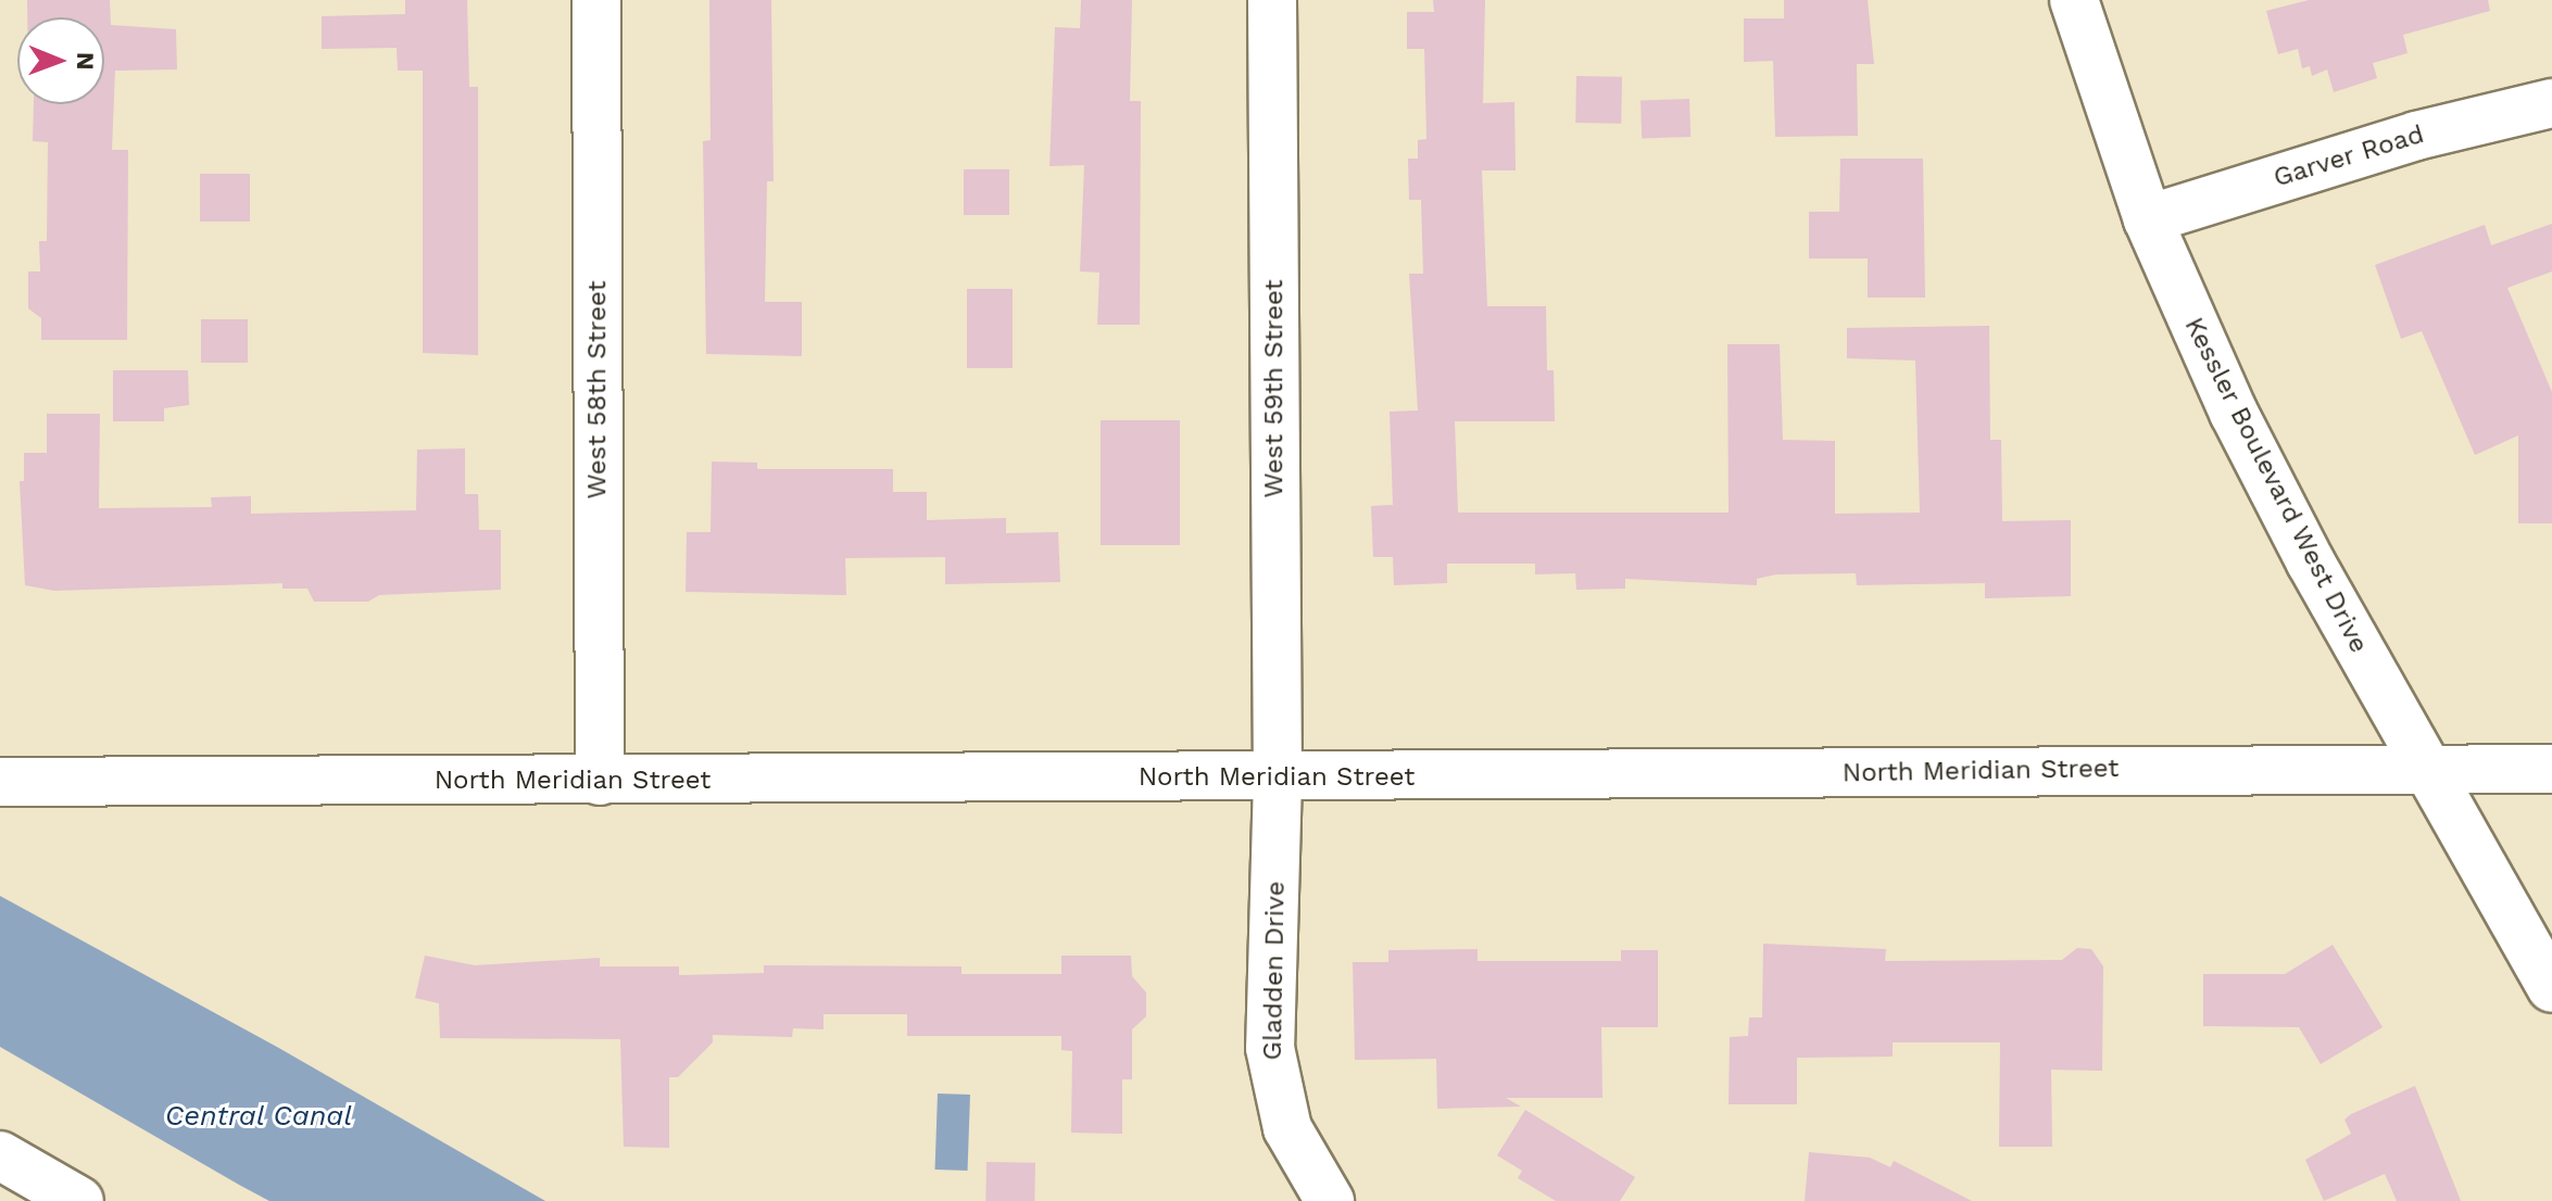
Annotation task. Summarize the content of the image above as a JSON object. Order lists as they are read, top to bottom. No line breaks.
{"streets":{"main road":["Garver Road","West 59th Street","West 58th Street","Kessler Boulevard West Drive","North Meridian Street","Gladden Drive"]},"crossings":[["Garver Road","Kessler Boulevard West Drive"],["West 59th Street","North Meridian Street"],["West 59th Street","Gladden Drive"],["West 58th Street","North Meridian Street"],["Kessler Boulevard West Drive","North Meridian Street"],["North Meridian Street","Gladden Drive"]],"water":["Central Canal"],"north":"right"}
